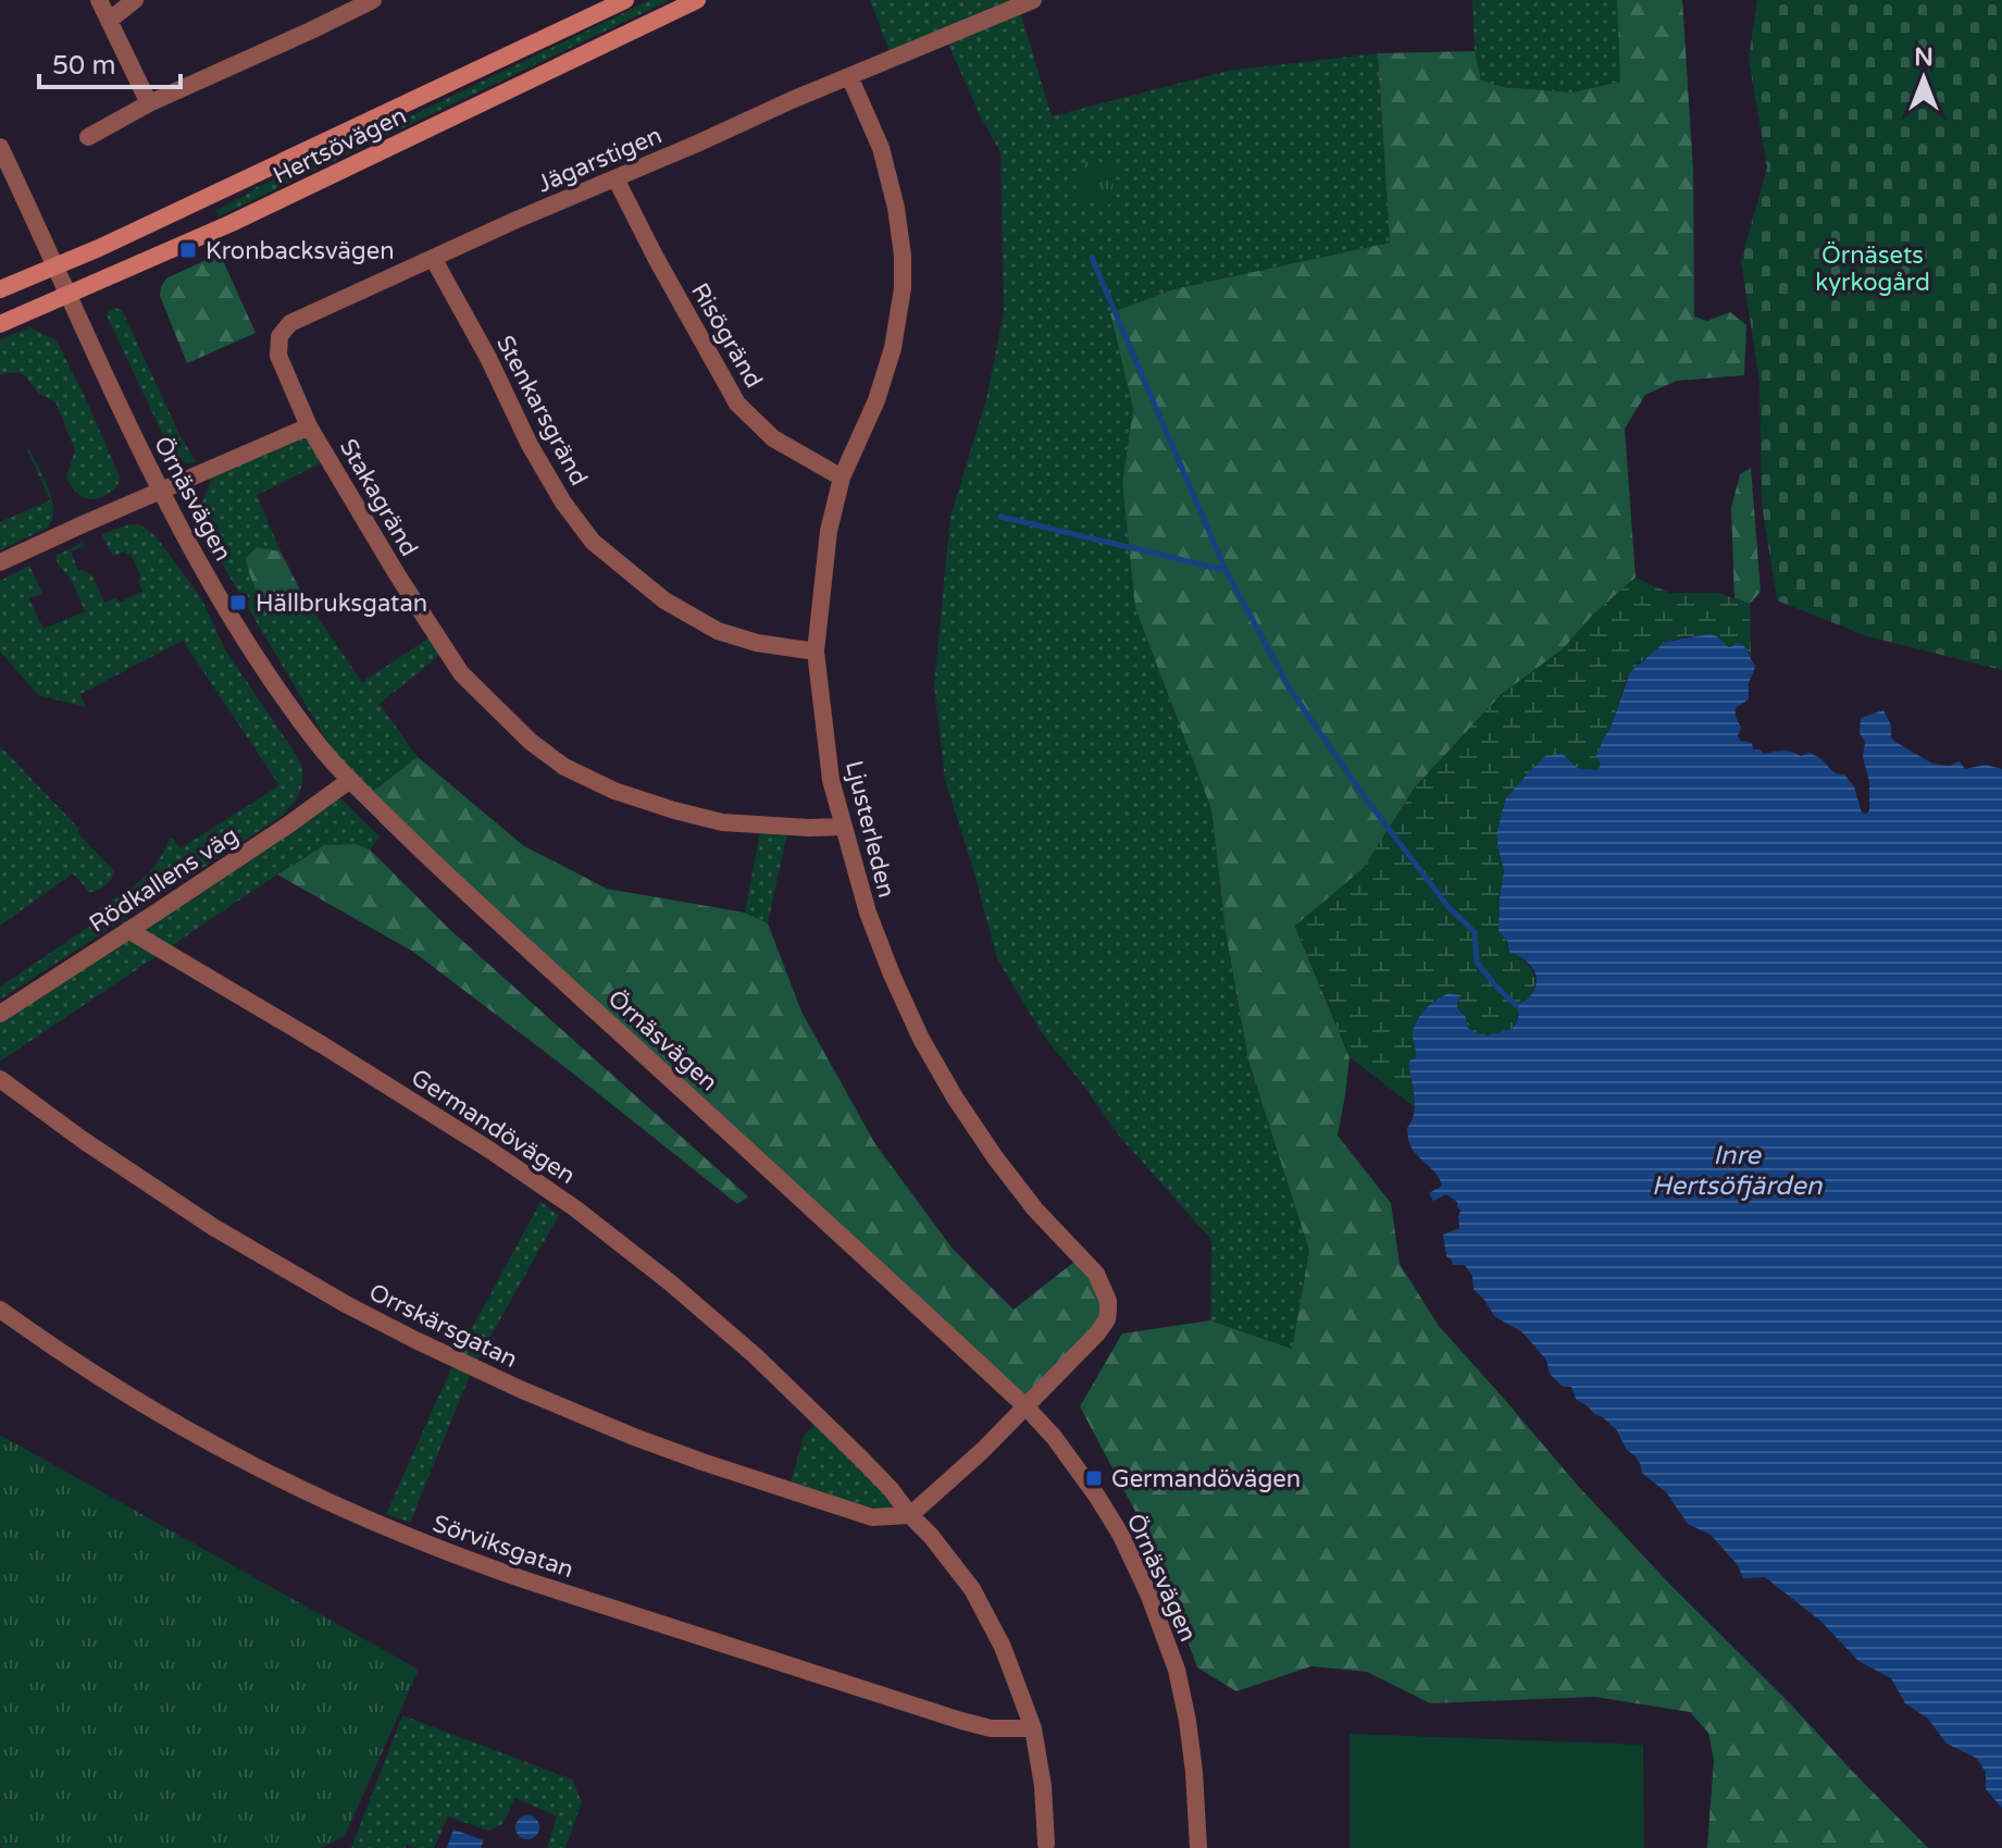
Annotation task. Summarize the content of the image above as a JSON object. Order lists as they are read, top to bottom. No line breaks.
{"streets":{"main road":["Hertsövägen"],"street":["Jägarstigen","Risögränd","Stenkarsgränd","Stakagränd","Örnäsvägen","Ljusterleden","Rödkallens väg","Germandövägen","Orrskärsgatan","Sörviksgatan"]},"crossings":[["Hertsövägen","Örnäsvägen"],["Jägarstigen","Risögränd"],["Jägarstigen","Stenkarsgränd"],["Jägarstigen","Stakagränd"],["Jägarstigen","Ljusterleden"],["Risögränd","Ljusterleden"],["Stenkarsgränd","Ljusterleden"],["Stakagränd","Örnäsvägen"],["Stakagränd","Ljusterleden"],["Örnäsvägen","Ljusterleden"],["Örnäsvägen","Rödkallens väg"],["Rödkallens väg","Germandövägen"],["Germandövägen","Orrskärsgatan"],["Germandövägen","Sörviksgatan"]],"water":["Inre Hertsöfjärden"],"parks":["Örnäsets kyrkogård"],"places":{"transit":["Kronbacksvägen","Hällbruksgatan","Germandövägen"]},"scale_bar":"50 m","north":"top"}
